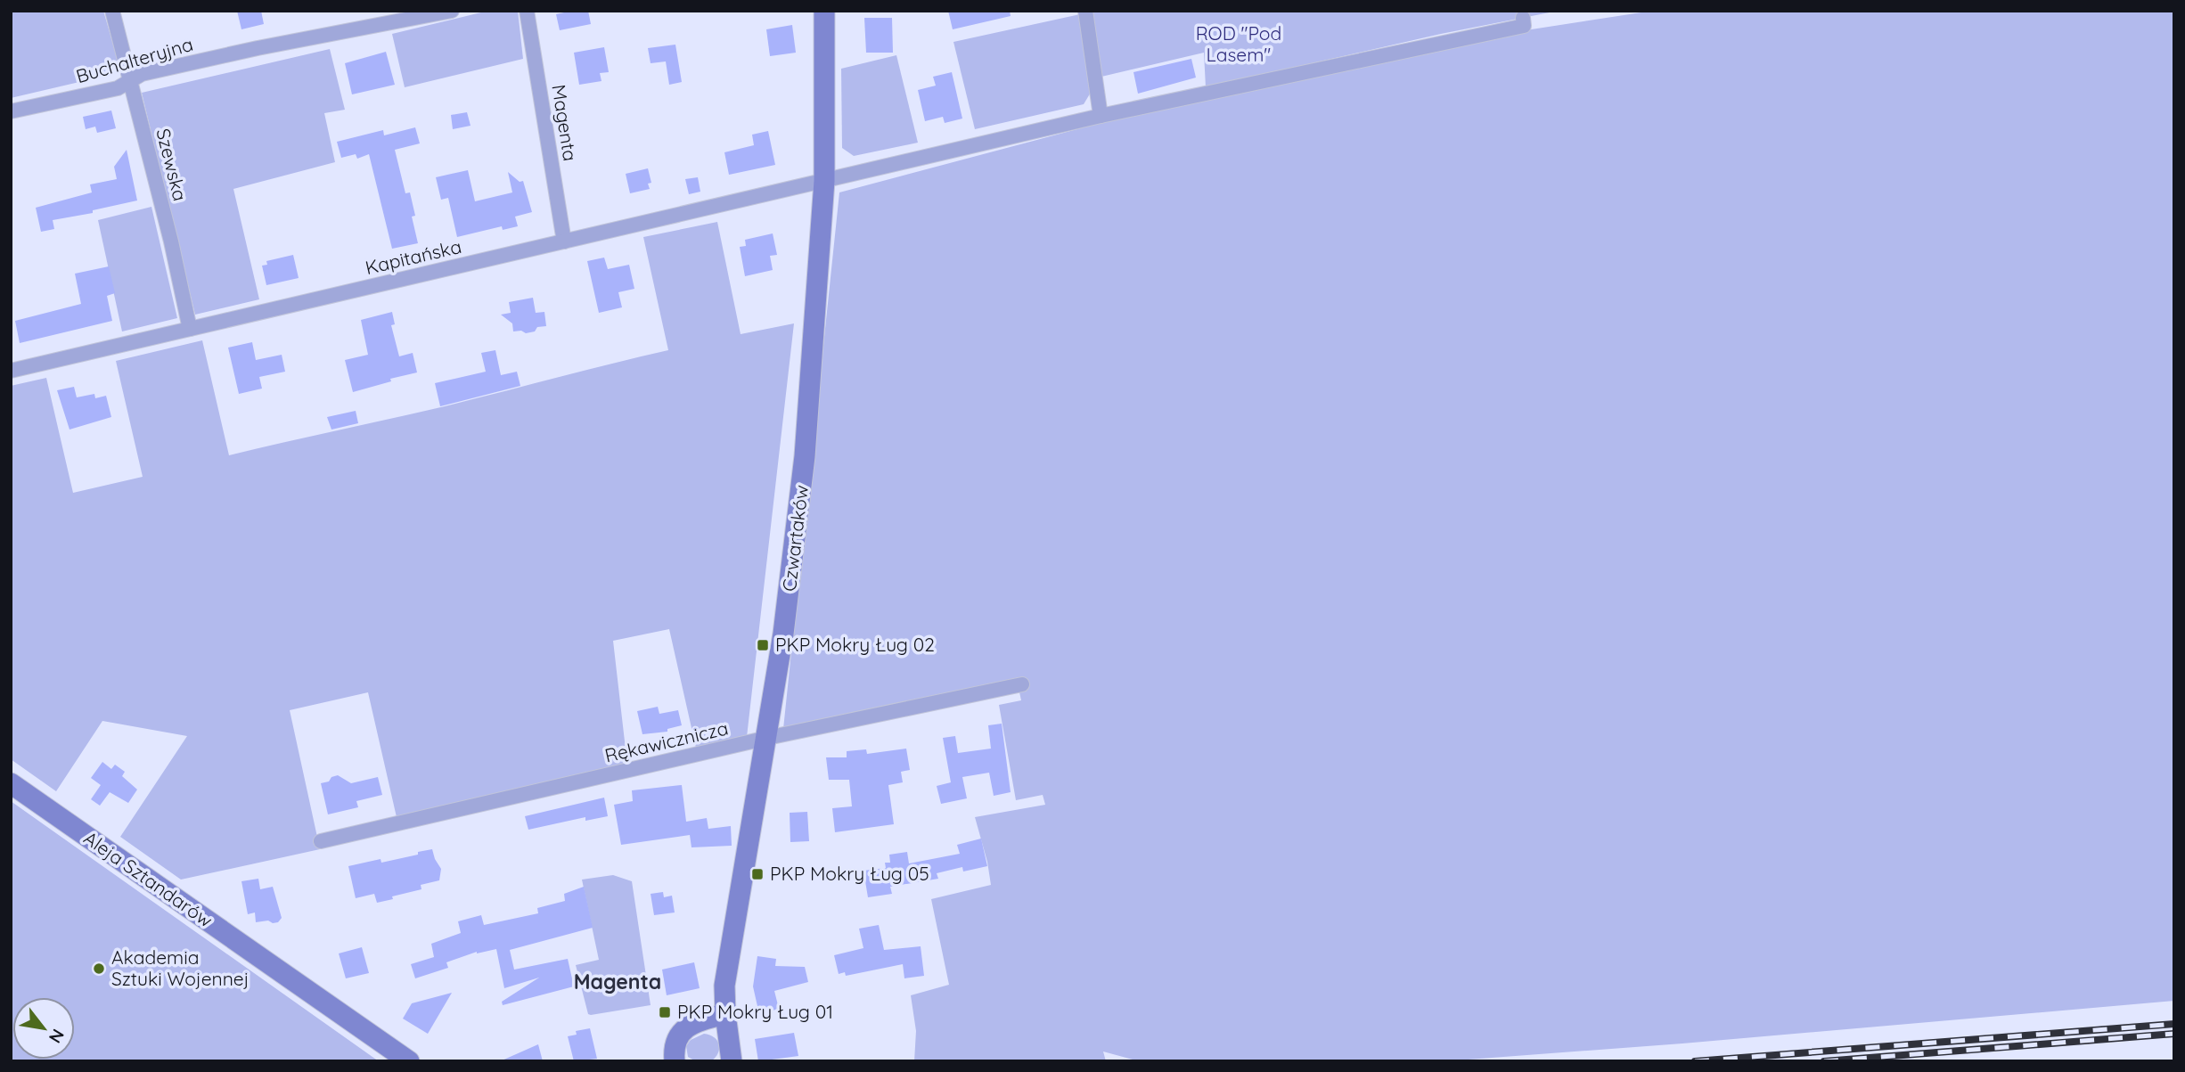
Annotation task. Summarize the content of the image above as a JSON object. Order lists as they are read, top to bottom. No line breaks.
{"streets":{"street":["Buchalteryjna","Magenta","Szewska","Kapitańska","Czwartaków","Rękawicznicza","Aleja Sztandarów"]},"crossings":[["Buchalteryjna","Szewska"],["Magenta","Kapitańska"],["Szewska","Kapitańska"],["Kapitańska","Czwartaków"],["Czwartaków","Rękawicznicza"]],"districts":["Magenta"],"parks":["ROD \"Pod Lasem\""],"places":{"transit":["PKP Mokry Ług 02","PKP Mokry Ług 05","PKP Mokry Ług 01"],"other":["Akademia Sztuki Wojennej"]},"north":"bottom right"}
